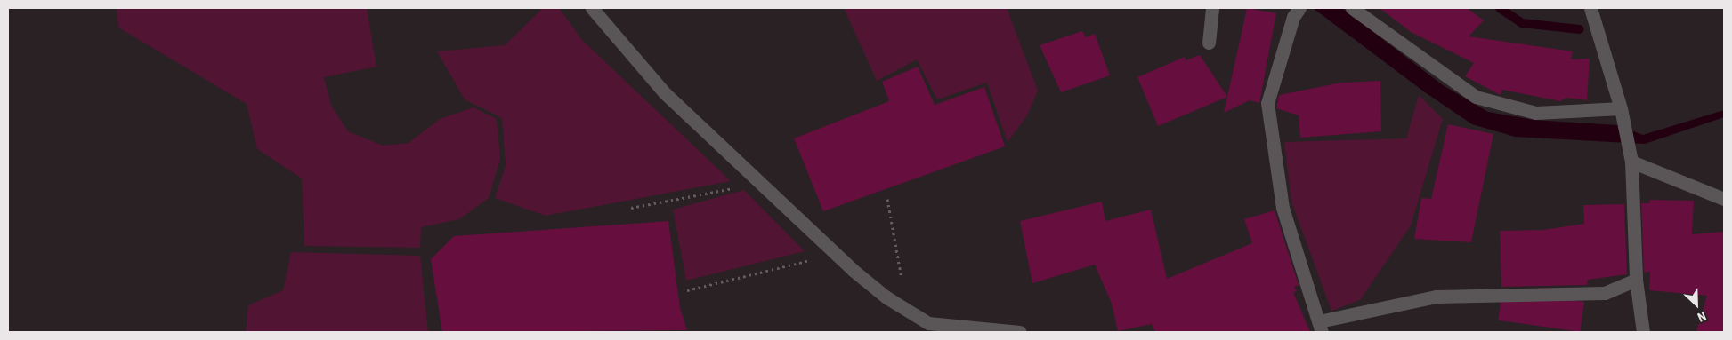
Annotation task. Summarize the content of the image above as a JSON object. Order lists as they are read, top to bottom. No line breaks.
{"north":"bottom right"}
